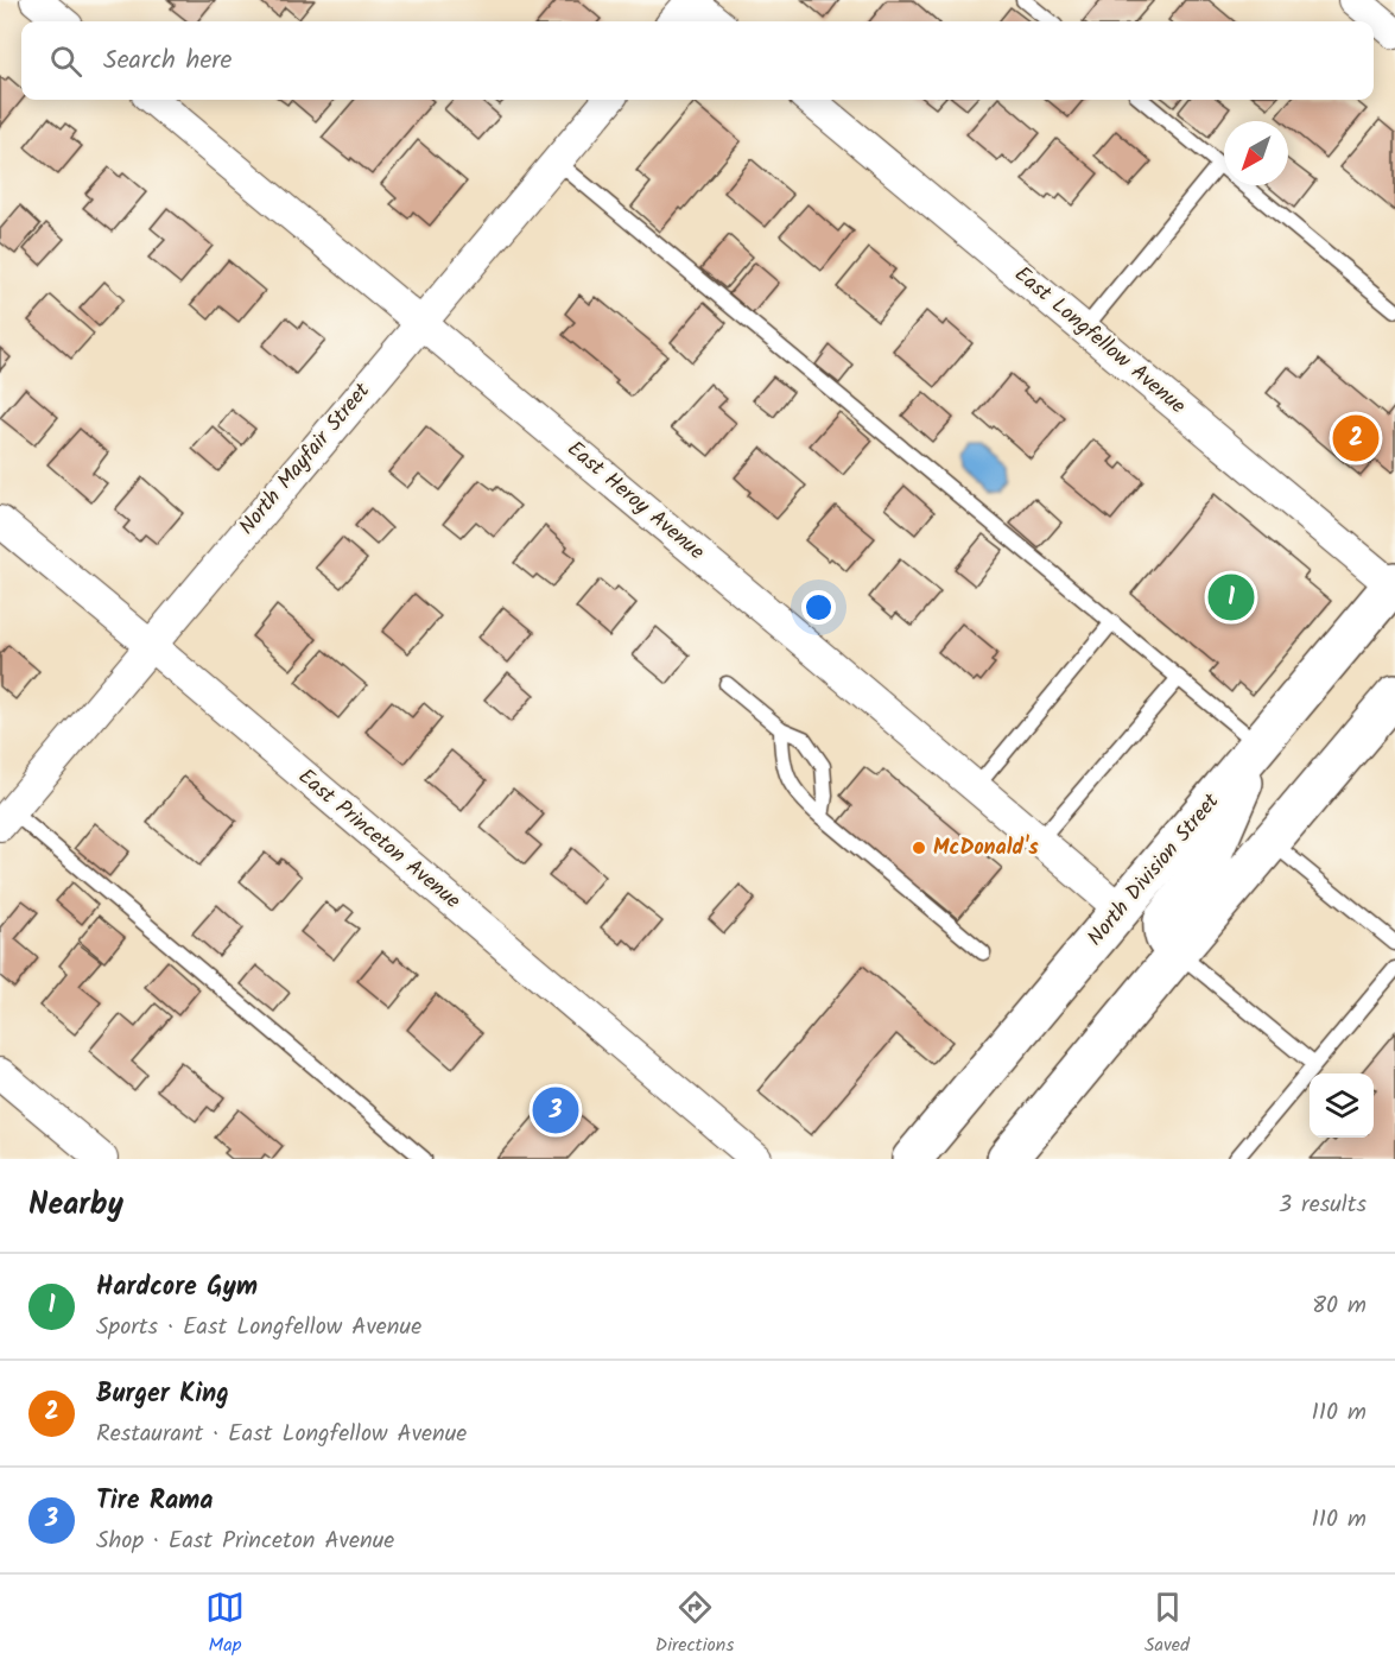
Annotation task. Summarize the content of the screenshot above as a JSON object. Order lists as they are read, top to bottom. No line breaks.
{"streets":{"main road":["North Division Street"],"street":["East Longfellow Avenue","North Mayfair Street","East Heroy Avenue","East Princeton Avenue"]},"crossings":[["East Longfellow Avenue","North Division Street"],["North Mayfair Street","East Heroy Avenue"],["North Mayfair Street","East Princeton Avenue"],["East Heroy Avenue","North Division Street"]],"places":["McDonald's"],"north":"bottom left","page":{"search":"Search here","pins":["2","1","3"],"heading":["Nearby","3 results"],"list":[{"mark":"1","name":"Hardcore Gym","note":"Sports · East Longfellow Avenue","value":"80 m"},{"mark":"2","name":"Burger King","note":"Restaurant · East Longfellow Avenue","value":"110 m"},{"mark":"3","name":"Tire Rama","note":"Shop · East Princeton Avenue","value":"110 m"}],"nav":["Map","Directions","Saved"]}}
